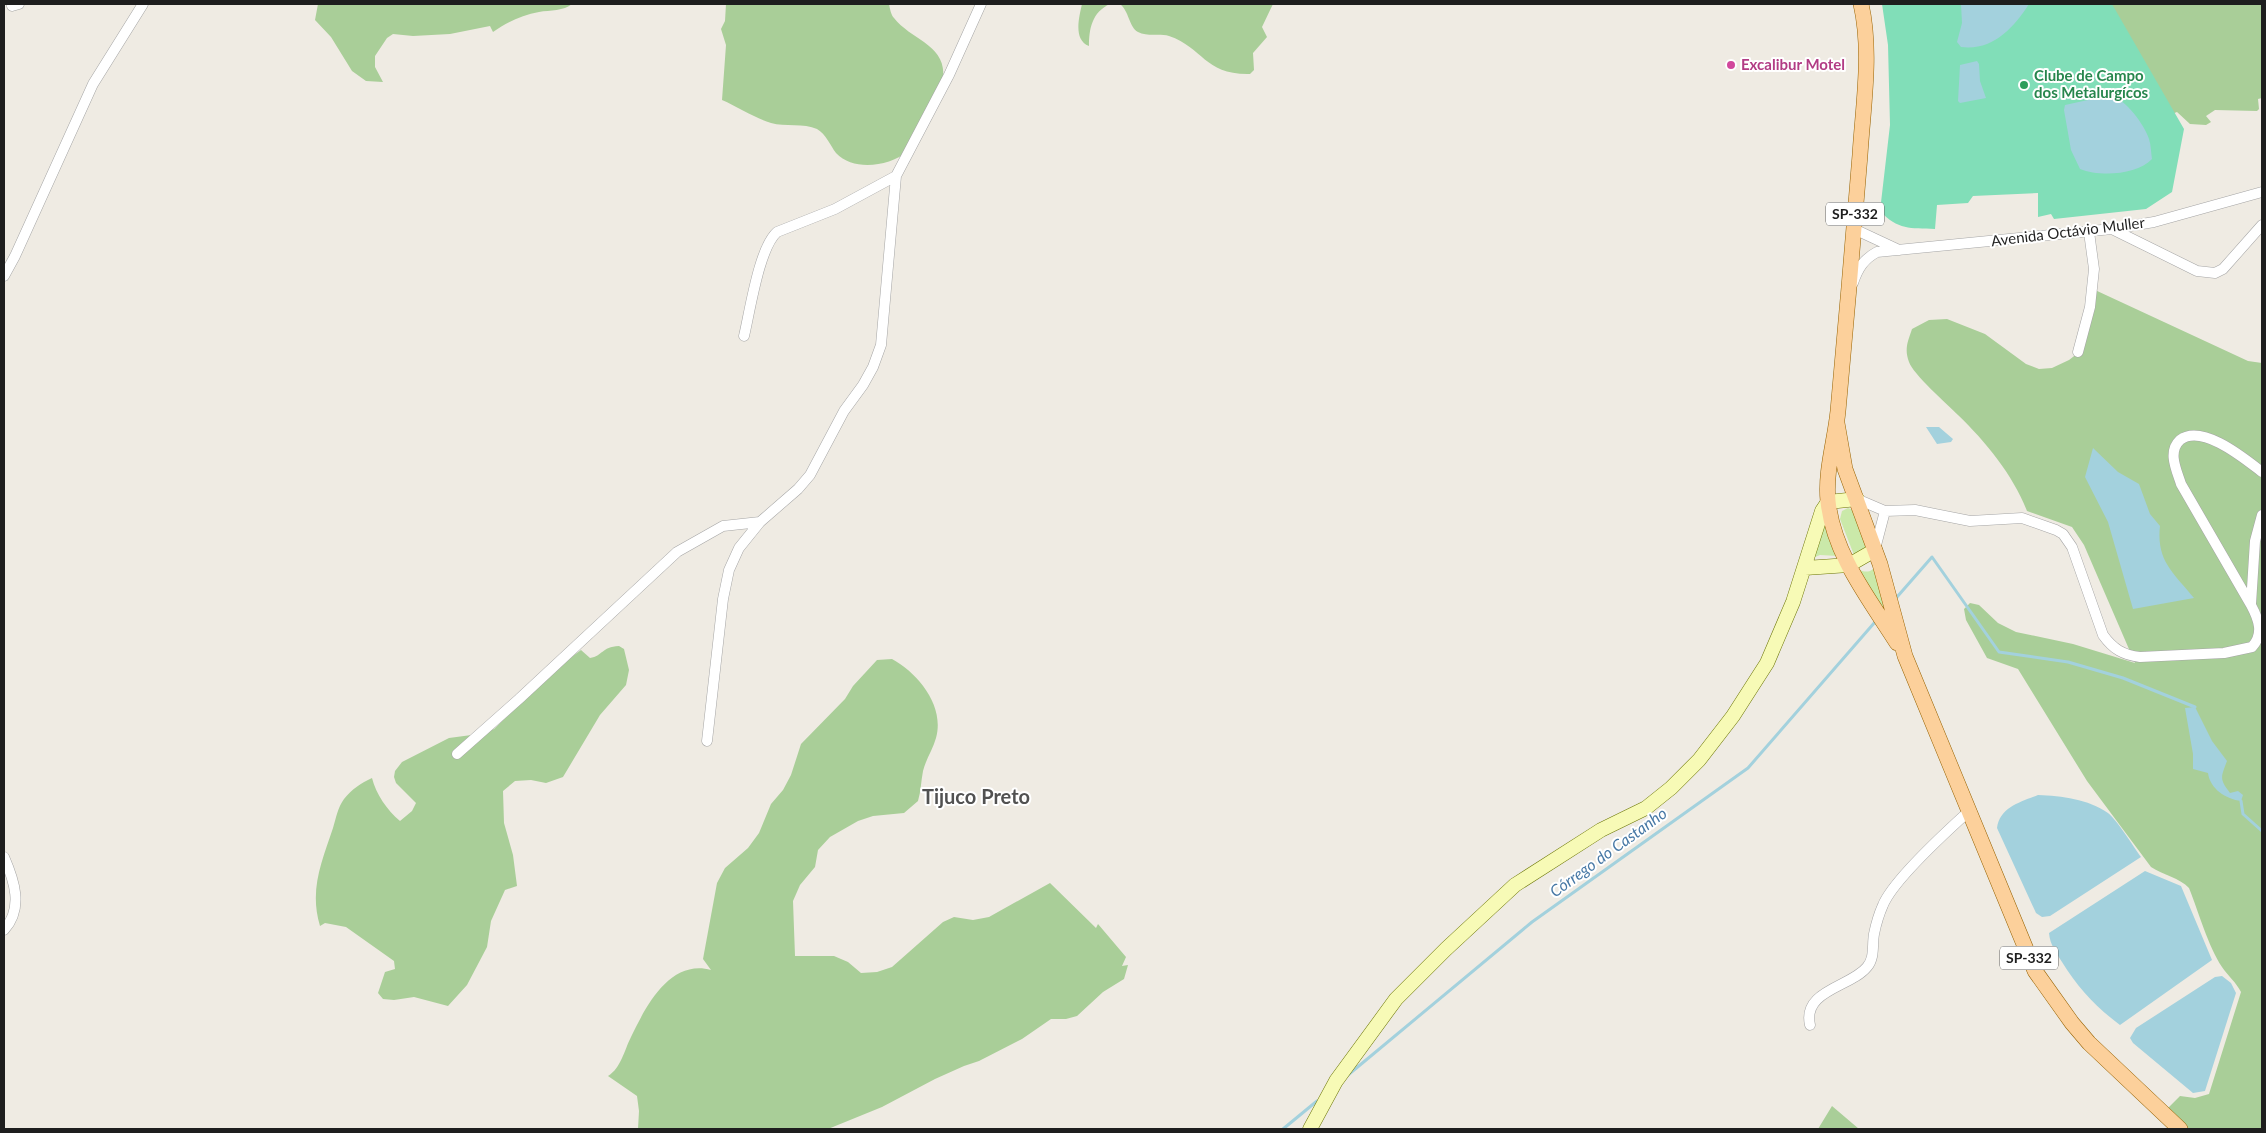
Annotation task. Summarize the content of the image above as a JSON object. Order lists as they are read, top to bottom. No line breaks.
{"streets":{"main road":["SP-332"],"street":["Avenida Octávio Muller"]},"crossings":[["SP-332","Avenida Octávio Muller"]],"districts":["Tijuco Preto"],"water":["Córrego do Castanho"],"places":["Excalibur Motel","Clube de Campo dos Metalurgícos"]}
